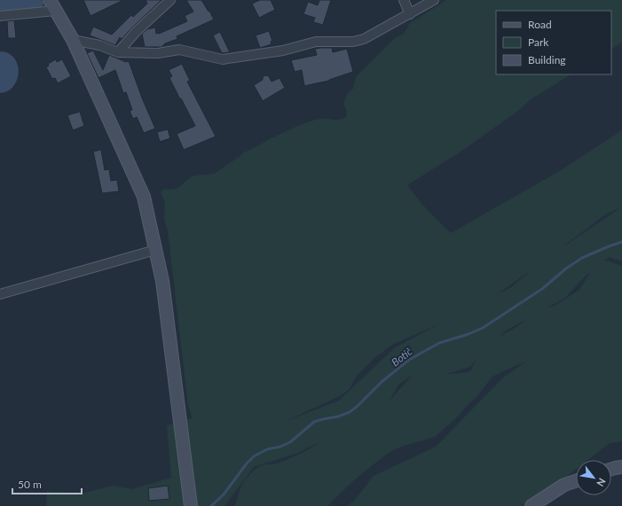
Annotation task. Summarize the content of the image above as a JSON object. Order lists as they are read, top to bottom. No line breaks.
{"water":["Botič"],"legend":["Road","Park","Building"],"scale_bar":"50 m","north":"bottom right"}
